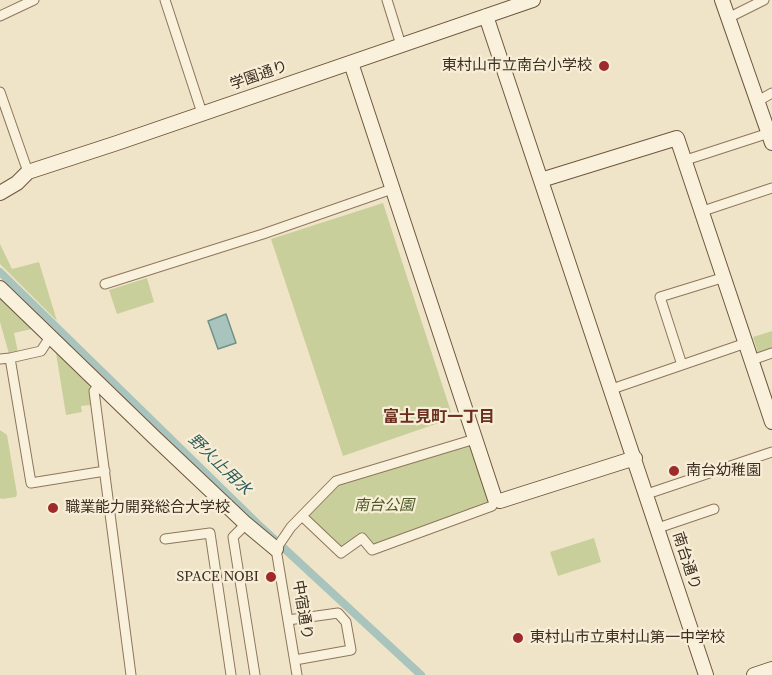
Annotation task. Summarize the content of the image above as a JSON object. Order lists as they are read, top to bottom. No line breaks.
{"streets":{"street":["学園通り","南台通り","中宿通り"]},"crossings":[["学園通り","南台通り"]],"districts":["富士見町一丁目"],"water":["野火止用水"],"parks":["南台公園"],"places":["東村山市立南台小学校","南台幼稚園","職業能力開発総合大学校","SPACE NOBI","東村山市立東村山第一中学校"]}
